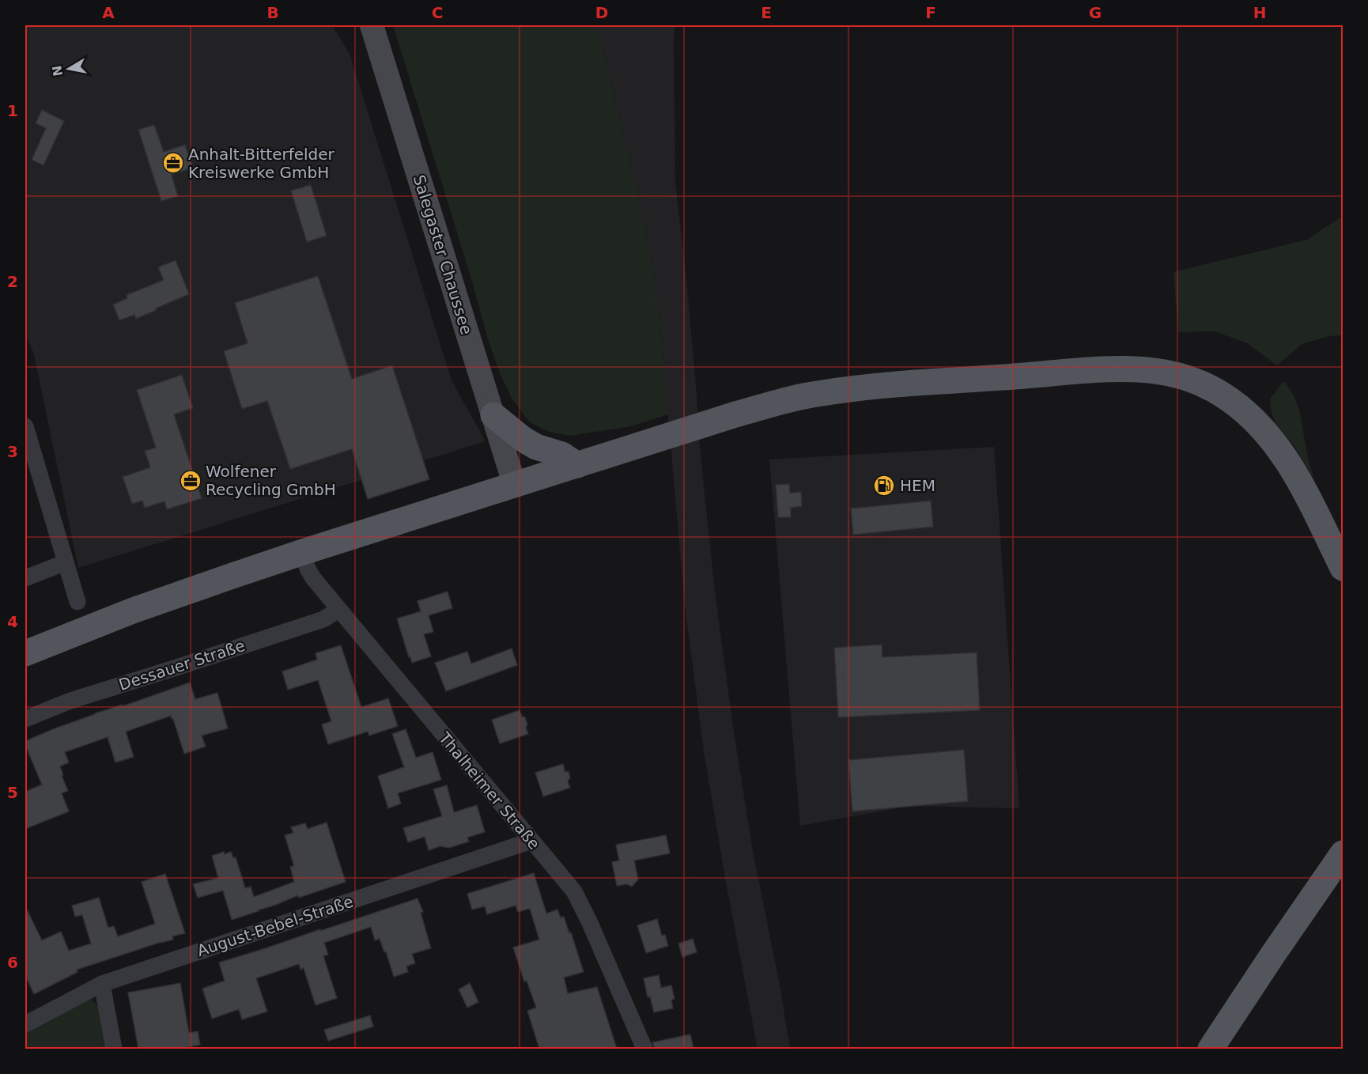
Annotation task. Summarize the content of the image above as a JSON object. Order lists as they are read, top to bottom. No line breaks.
{"streets":{"main road":["Salegaster Chaussee"],"street":["Dessauer Straße","Thalheimer Straße","August-Bebel-Straße"]},"crossings":[["Dessauer Straße","Thalheimer Straße"],["Thalheimer Straße","August-Bebel-Straße"]],"places":{"office":["Anhalt-Bitterfelder Kreiswerke GmbH","Wolfener Recycling GmbH"],"fuel station":["HEM"]},"north":"left","grid":{"columns":["A","B","C","D","E","F","G","H"],"rows":["1","2","3","4","5","6"]}}
